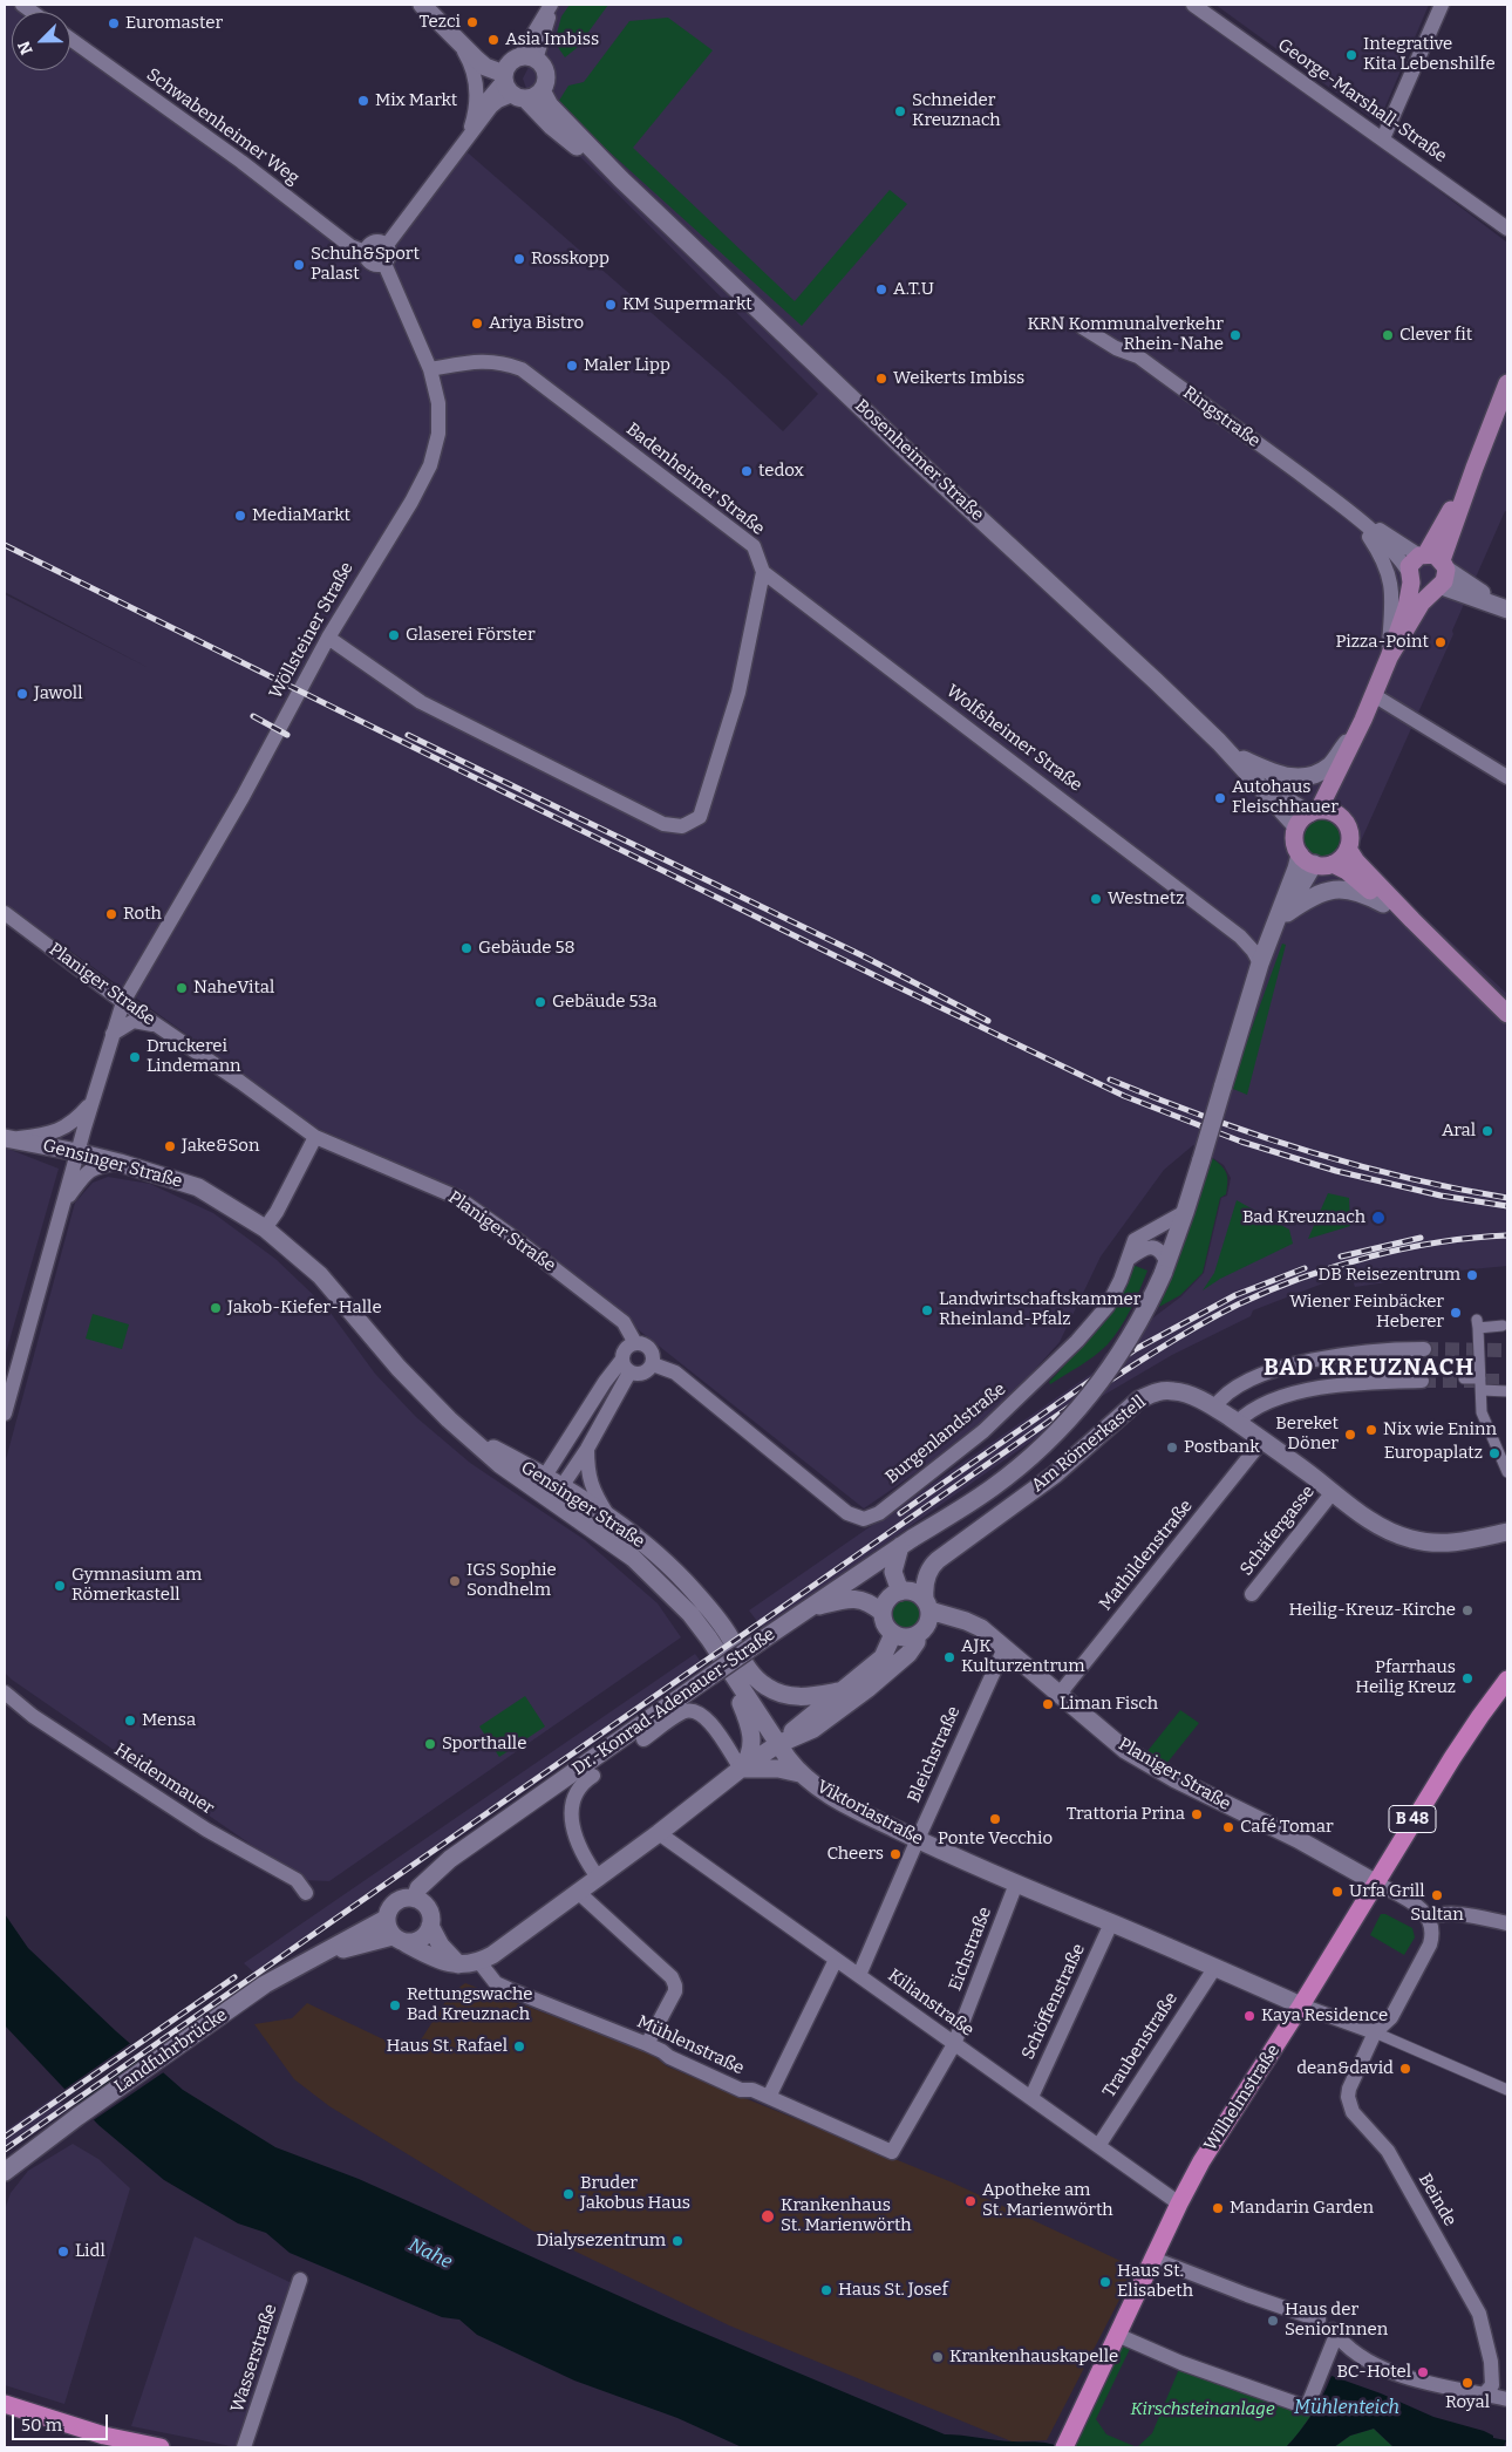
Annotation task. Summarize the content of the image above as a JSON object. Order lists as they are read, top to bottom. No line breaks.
{"streets":{"main road":["B 48","Wilhelmstraße"],"street":["George-Marshall-Straße","Schwabenheimer Weg","Ringstraße","Bosenheimer Straße","Badenheimer Straße","Wöllsteiner Straße","Wolfsheimer Straße","Planiger Straße","Gensinger Straße","Burgenlandstraße","Am Römerkastell","Schäfergasse","Mathildenstraße","Dr.-Konrad-Adenauer-Straße","Bleichstraße","Heidenmauer","Viktoriastraße","Eichstraße","Schöffenstraße","Kilianstraße","Mühlenstraße","Traubenstraße","Landfuhrbrücke","Beinde","Wasserstraße"]},"crossings":[["Schwabenheimer Weg","Wöllsteiner Straße"],["Badenheimer Straße","Wöllsteiner Straße"],["Badenheimer Straße","Wolfsheimer Straße"],["Wöllsteiner Straße","Planiger Straße"],["Planiger Straße","Burgenlandstraße"],["Planiger Straße","Am Römerkastell"],["Planiger Straße","Mathildenstraße"],["Planiger Straße","Bleichstraße"],["Planiger Straße","Wilhelmstraße"],["Gensinger Straße","Am Römerkastell"],["Gensinger Straße","Viktoriastraße"],["Burgenlandstraße","Dr.-Konrad-Adenauer-Straße"],["Am Römerkastell","Viktoriastraße"],["Bleichstraße","Viktoriastraße"],["Bleichstraße","Kilianstraße"],["Viktoriastraße","Eichstraße"],["Viktoriastraße","Schöffenstraße"],["Viktoriastraße","Traubenstraße"],["Viktoriastraße","Wilhelmstraße"],["Eichstraße","Kilianstraße"],["Eichstraße","Mühlenstraße"],["Schöffenstraße","Kilianstraße"],["Kilianstraße","Traubenstraße"],["Kilianstraße","Wilhelmstraße"]],"districts":["BAD KREUZNACH"],"water":["Nahe","Mühlenteich"],"parks":["Kirschsteinanlage"],"places":["Tezci","Euromaster","Asia Imbiss","Integrative Kita Lebenshilfe","Mix Markt","Schneider Kreuznach","Rosskopp","Schuh&Sport Palast","A.T.U","KM Supermarkt","Ariya Bistro","KRN Kommunalverkehr Rhein-Nahe","Clever fit","Maler Lipp","Weikerts Imbiss","tedox","MediaMarkt","Glaserei Förster","Pizza-Point","Jawoll","Autohaus Fleischhauer","Westnetz","Roth","Gebäude 58","NaheVital","Gebäude 53a","Druckerei Lindemann","Aral","Jake&Son","Bad Kreuznach","DB Reisezentrum","Jakob-Kiefer-Halle","Landwirtschaftskammer Rheinland-Pfalz","Wiener Feinbäcker Heberer","Nix wie Eninn","Bereket Döner","Postbank","Europaplatz","IGS Sophie Sondhelm","Gymnasium am Römerkastell","Heilig-Kreuz-Kirche","AJK Kulturzentrum","Pfarrhaus Heilig Kreuz","Liman Fisch","Mensa","Sporthalle","Trattoria Prina","Ponte Vecchio","Café Tomar","Cheers","Urfa Grill","Sultan","Rettungswache Bad Kreuznach","Kaya Residence","Haus St. Rafael","dean&david","Bruder Jakobus Haus","Apotheke am St. Marienwörth","Mandarin Garden","Krankenhaus St. Marienwörth","Dialysezentrum","Lidl","Haus St. Elisabeth","Haus St. Josef","Haus der SeniorInnen","Krankenhauskapelle","BC-Hotel","Royal"],"scale_bar":"50 m","north":"bottom left"}
